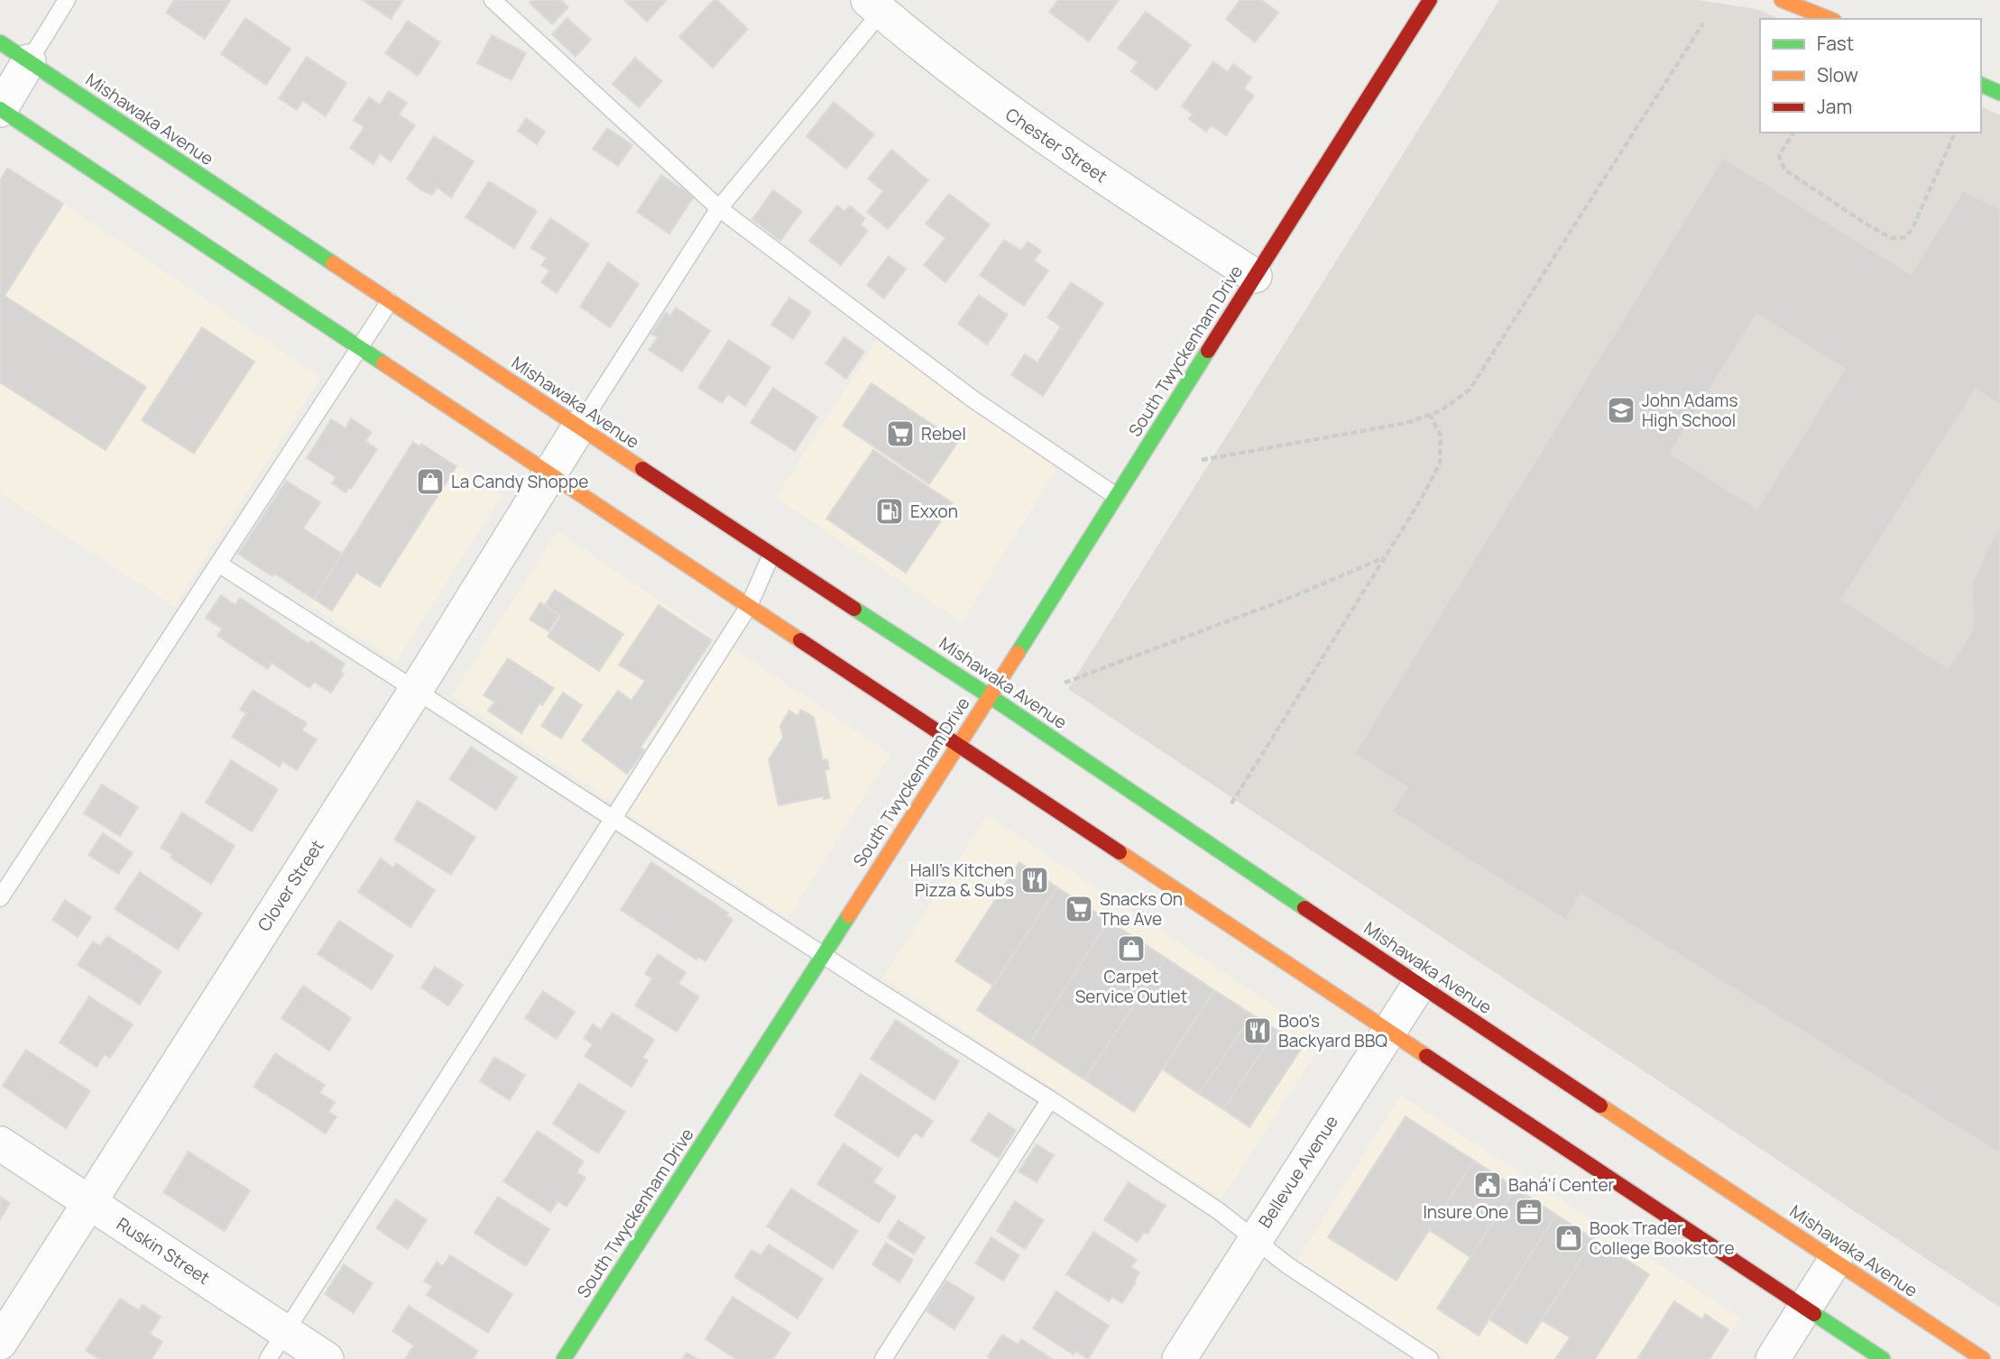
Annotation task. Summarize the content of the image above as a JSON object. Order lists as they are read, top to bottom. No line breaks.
{"streets":{"main road":["Mishawaka Avenue","South Twyckenham Drive"],"street":["Chester Street","Clover Street","Bellevue Avenue","Ruskin Street"]},"crossings":[["Mishawaka Avenue","South Twyckenham Drive"],["Mishawaka Avenue","Clover Street"],["Mishawaka Avenue","Bellevue Avenue"],["Chester Street","South Twyckenham Drive"],["Clover Street","Ruskin Street"]],"places":{"school or university":["John Adams High School"],"supermarket":["Rebel","Snacks On The Ave"],"shop":["La Candy Shoppe","Carpet Service Outlet","Book Trader College Bookstore"],"fuel station":["Exxon"],"restaurant":["Hall's Kitchen Pizza & Subs","Boo's Backyard BBQ"],"public building":["Bahá'í Center"],"office":["Insure One"]},"legend":["Fast","Slow","Jam"]}
